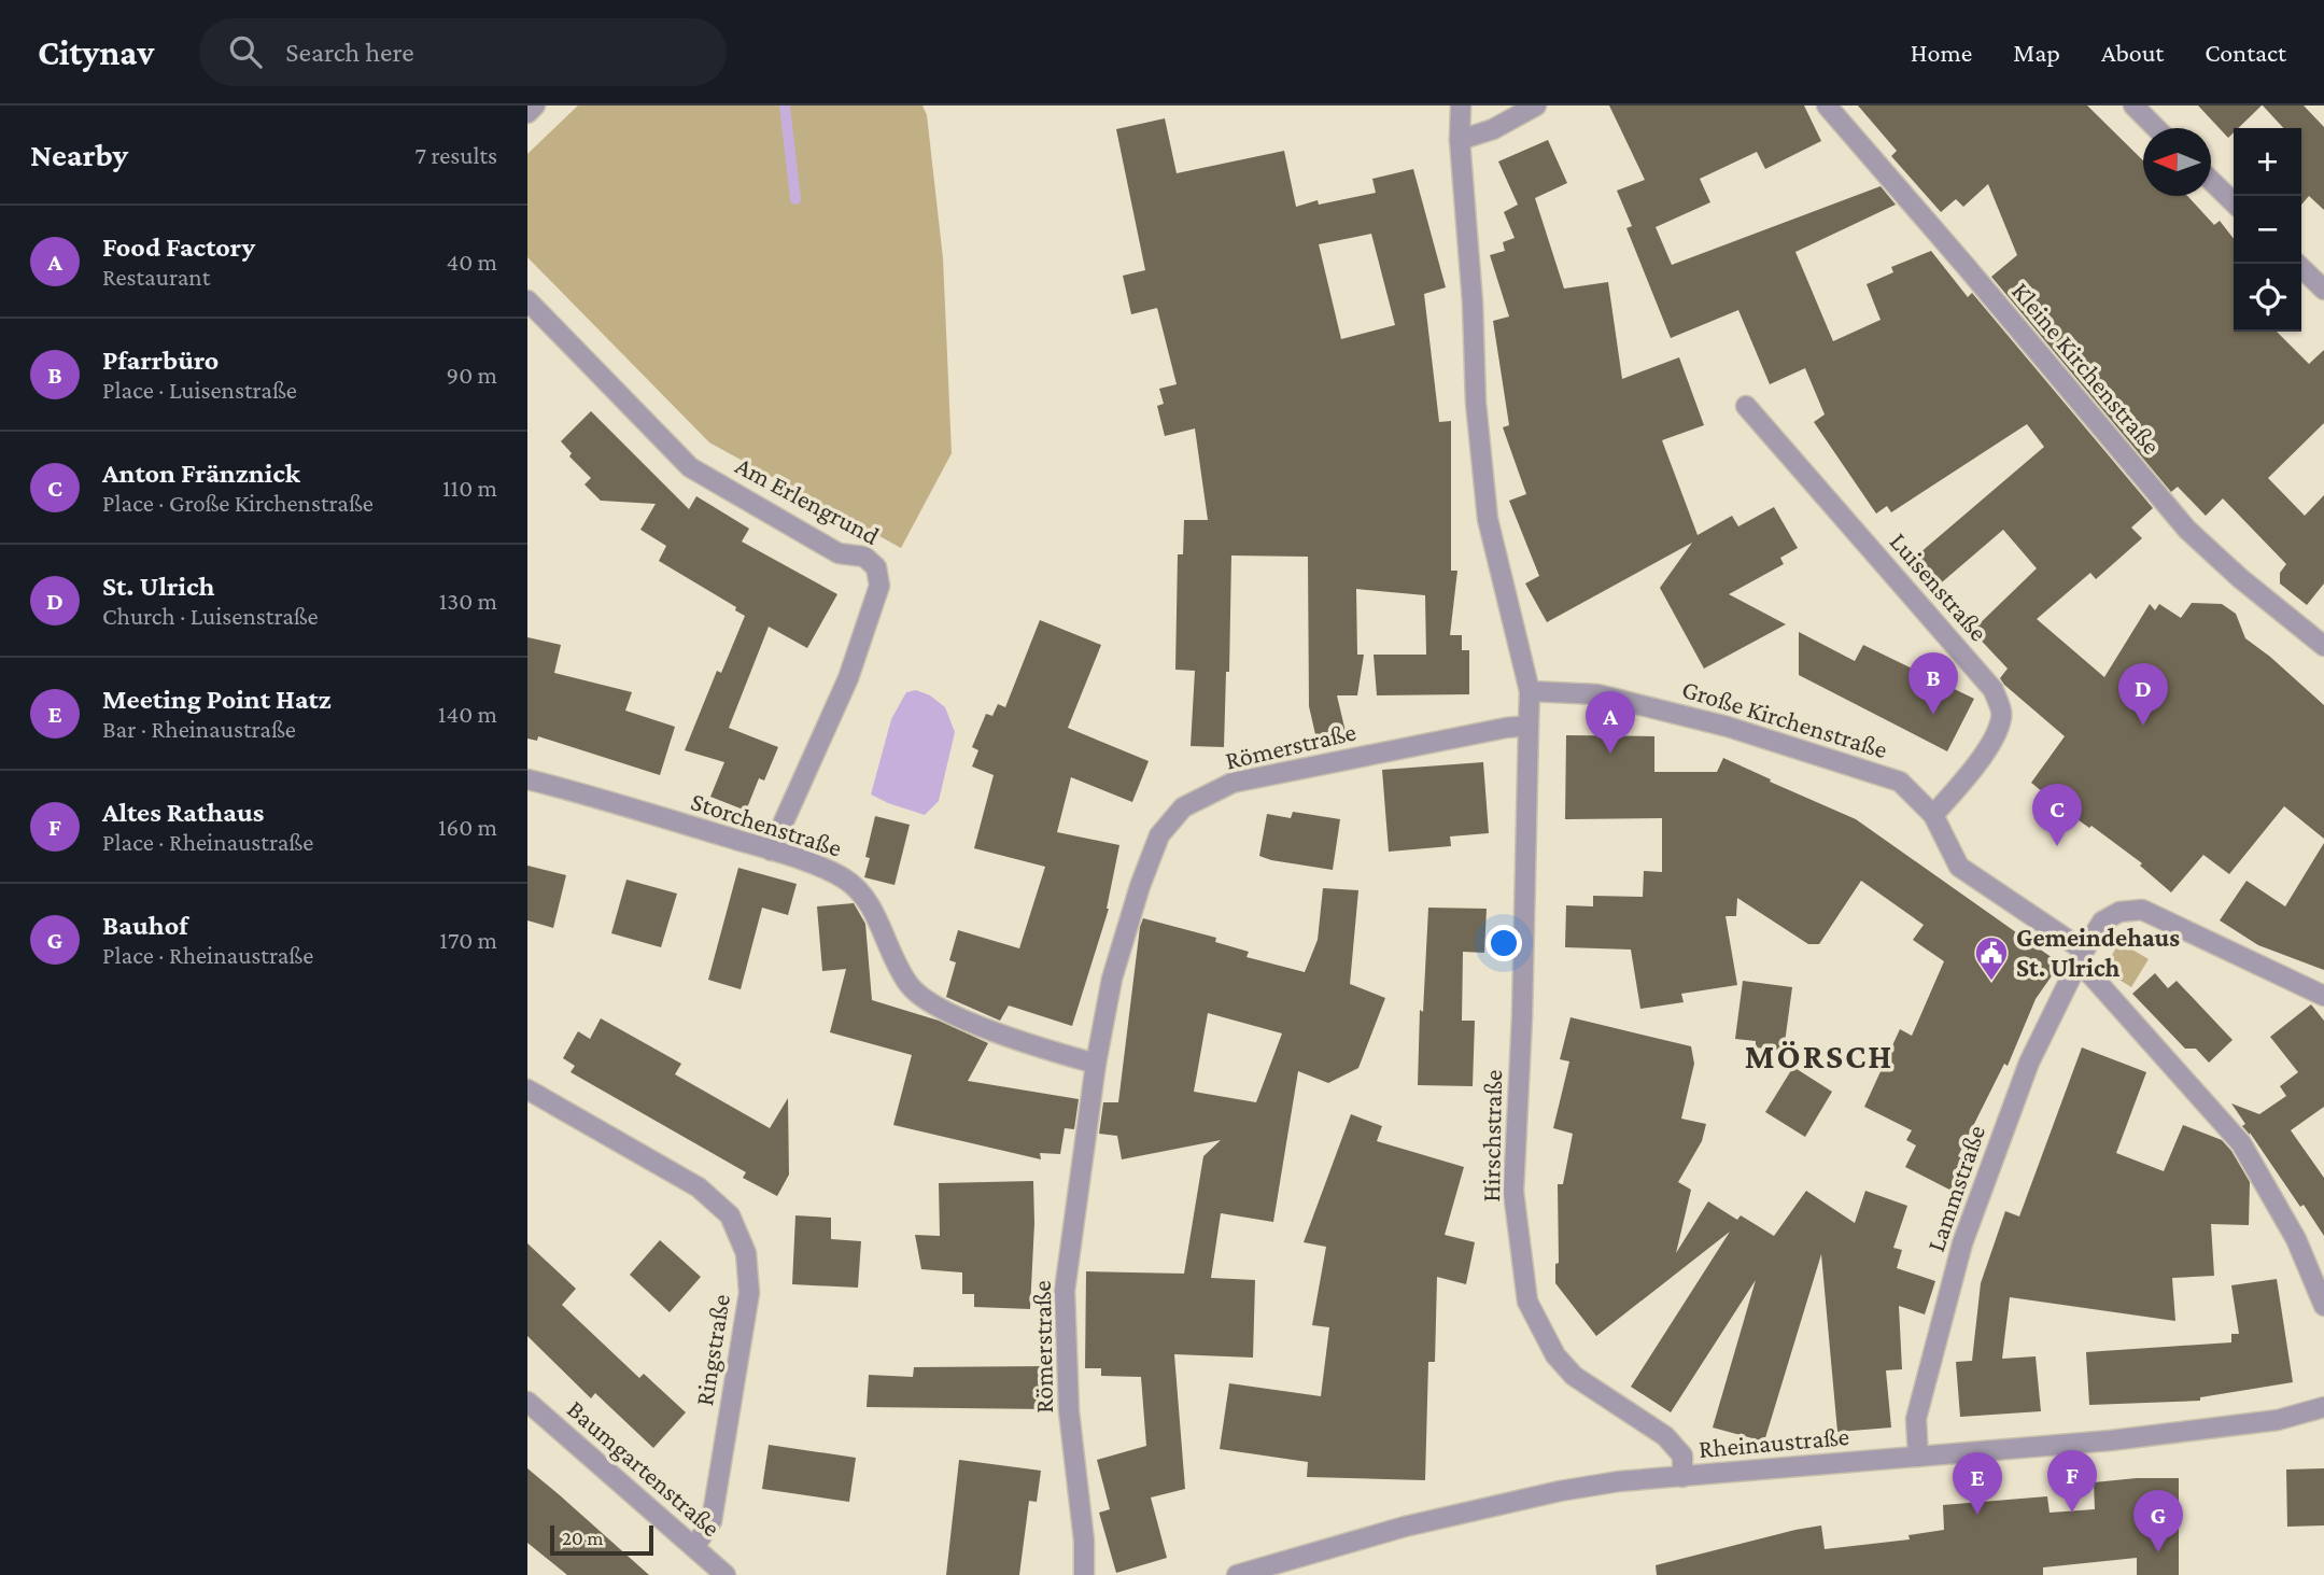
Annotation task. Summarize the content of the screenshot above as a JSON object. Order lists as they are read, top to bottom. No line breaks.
{"streets":{"street":["Kleine Kirchenstraße","Am Erlengrund","Luisenstraße","Große Kirchenstraße","Römerstraße","Storchenstraße","Hirschstraße","Lammstraße","Ringstraße","Rheinaustraße","Baumgartenstraße"]},"crossings":[["Am Erlengrund","Storchenstraße"],["Luisenstraße","Große Kirchenstraße"],["Große Kirchenstraße","Lammstraße"],["Römerstraße","Storchenstraße"],["Römerstraße","Hirschstraße"],["Hirschstraße","Rheinaustraße"],["Lammstraße","Rheinaustraße"],["Ringstraße","Baumgartenstraße"]],"districts":["MÖRSCH"],"places":{"public building":["Gemeindehaus St. Ulrich"]},"scale_bar":"20 m","north":"left","page":{"header":"Citynav","search":"Search here","nav":["Home","Map","About","Contact"],"heading":["Nearby","7 results"],"map_buttons":["+","−"],"list":[{"mark":"A","name":"Food Factory","note":"Restaurant","value":"40 m"},{"mark":"B","name":"Pfarrbüro","note":"Place · Luisenstraße","value":"90 m"},{"mark":"C","name":"Anton Fränznick","note":"Place · Große Kirchenstraße","value":"110 m"},{"mark":"D","name":"St. Ulrich","note":"Church · Luisenstraße","value":"130 m"},{"mark":"E","name":"Meeting Point Hatz","note":"Bar · Rheinaustraße","value":"140 m"},{"mark":"F","name":"Altes Rathaus","note":"Place · Rheinaustraße","value":"160 m"},{"mark":"G","name":"Bauhof","note":"Place · Rheinaustraße","value":"170 m"}],"pins":["B","D","A","C","F","E","G"],"scale":"20 m"}}
